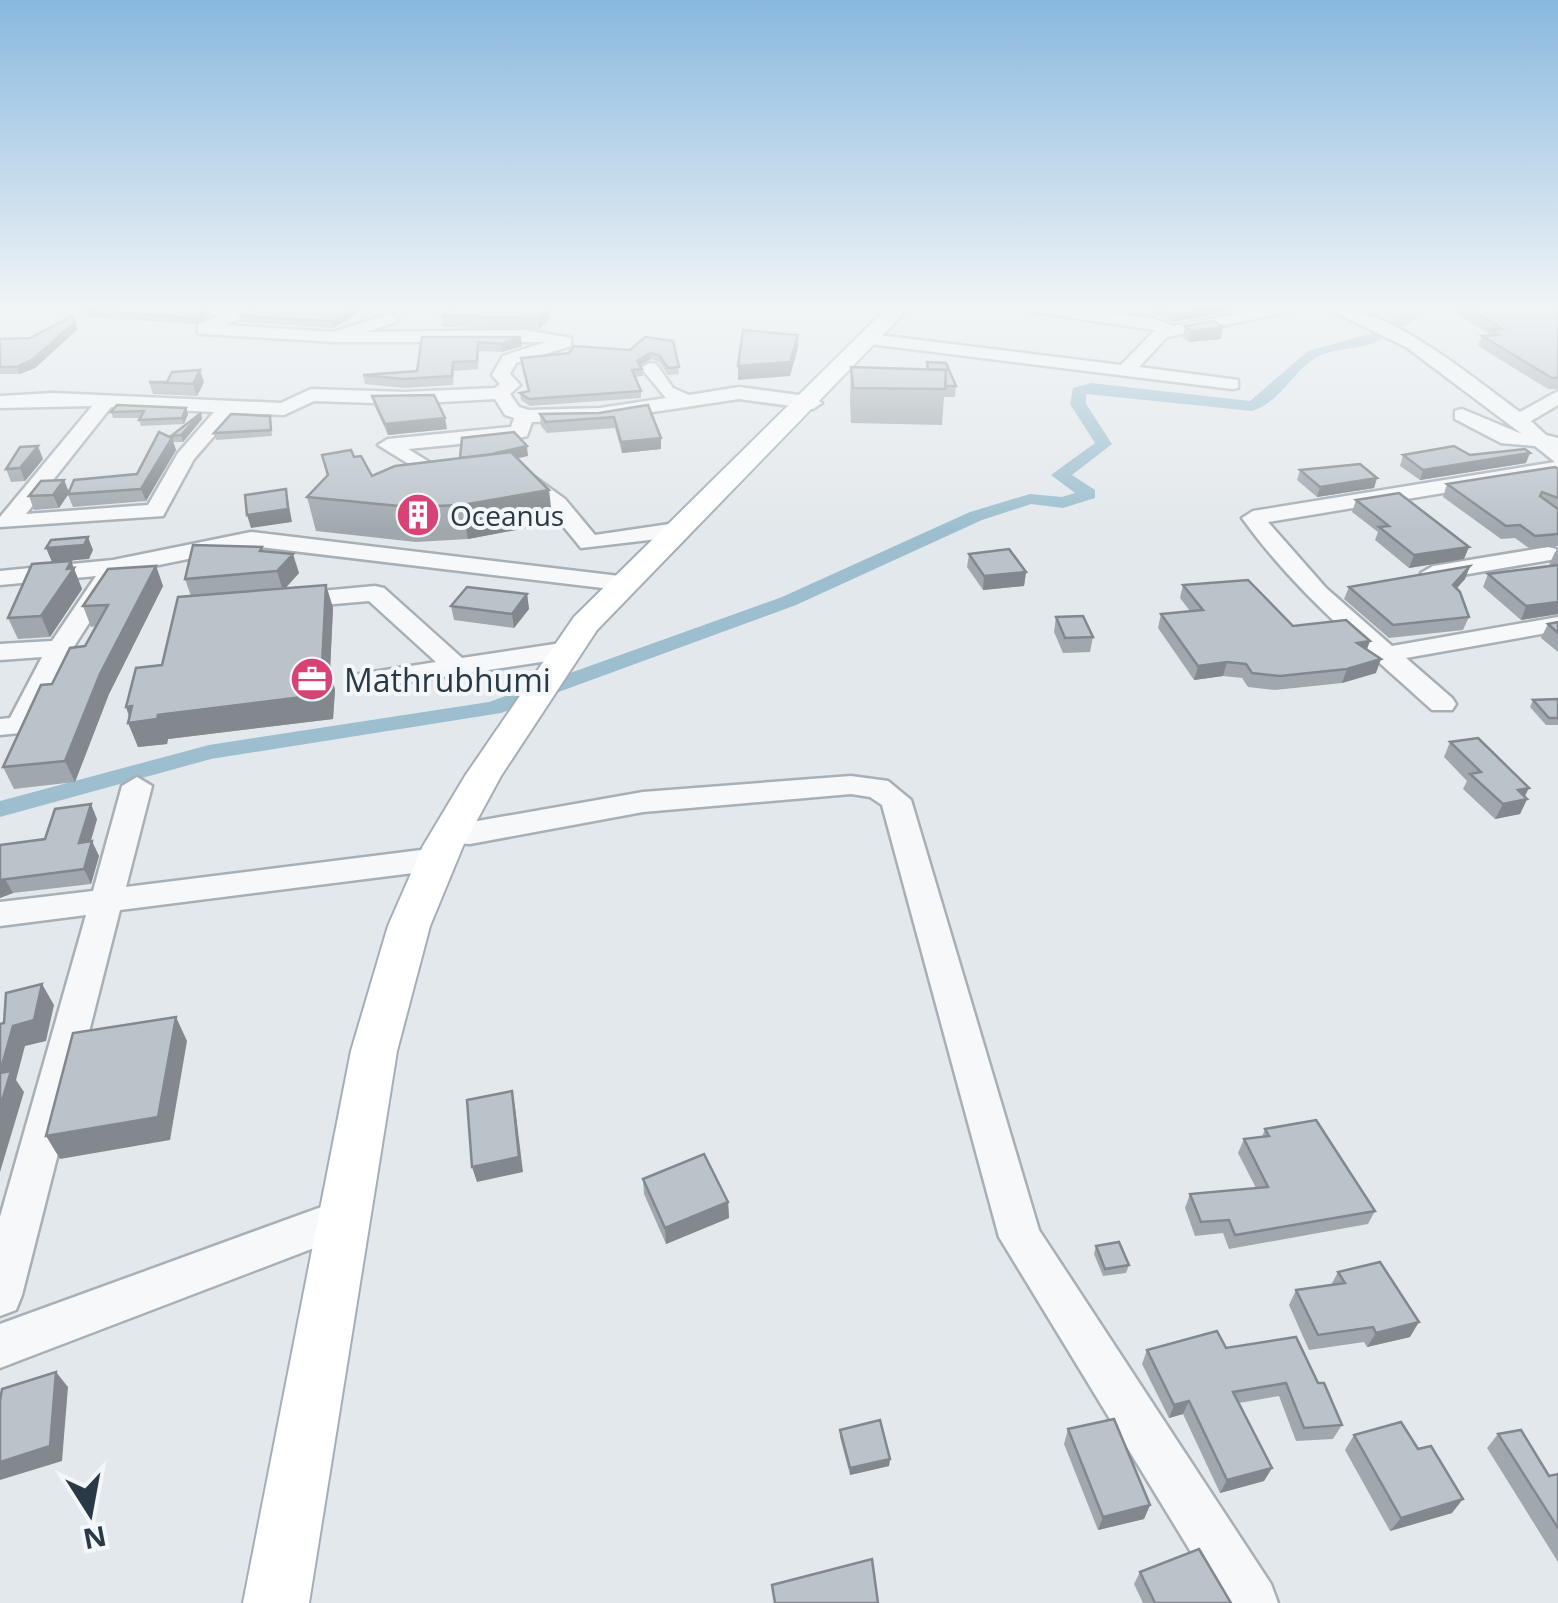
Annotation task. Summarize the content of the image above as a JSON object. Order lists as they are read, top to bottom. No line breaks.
{"places":{"building":["Oceanus"],"office":["Mathrubhumi"]},"north":"bottom"}
